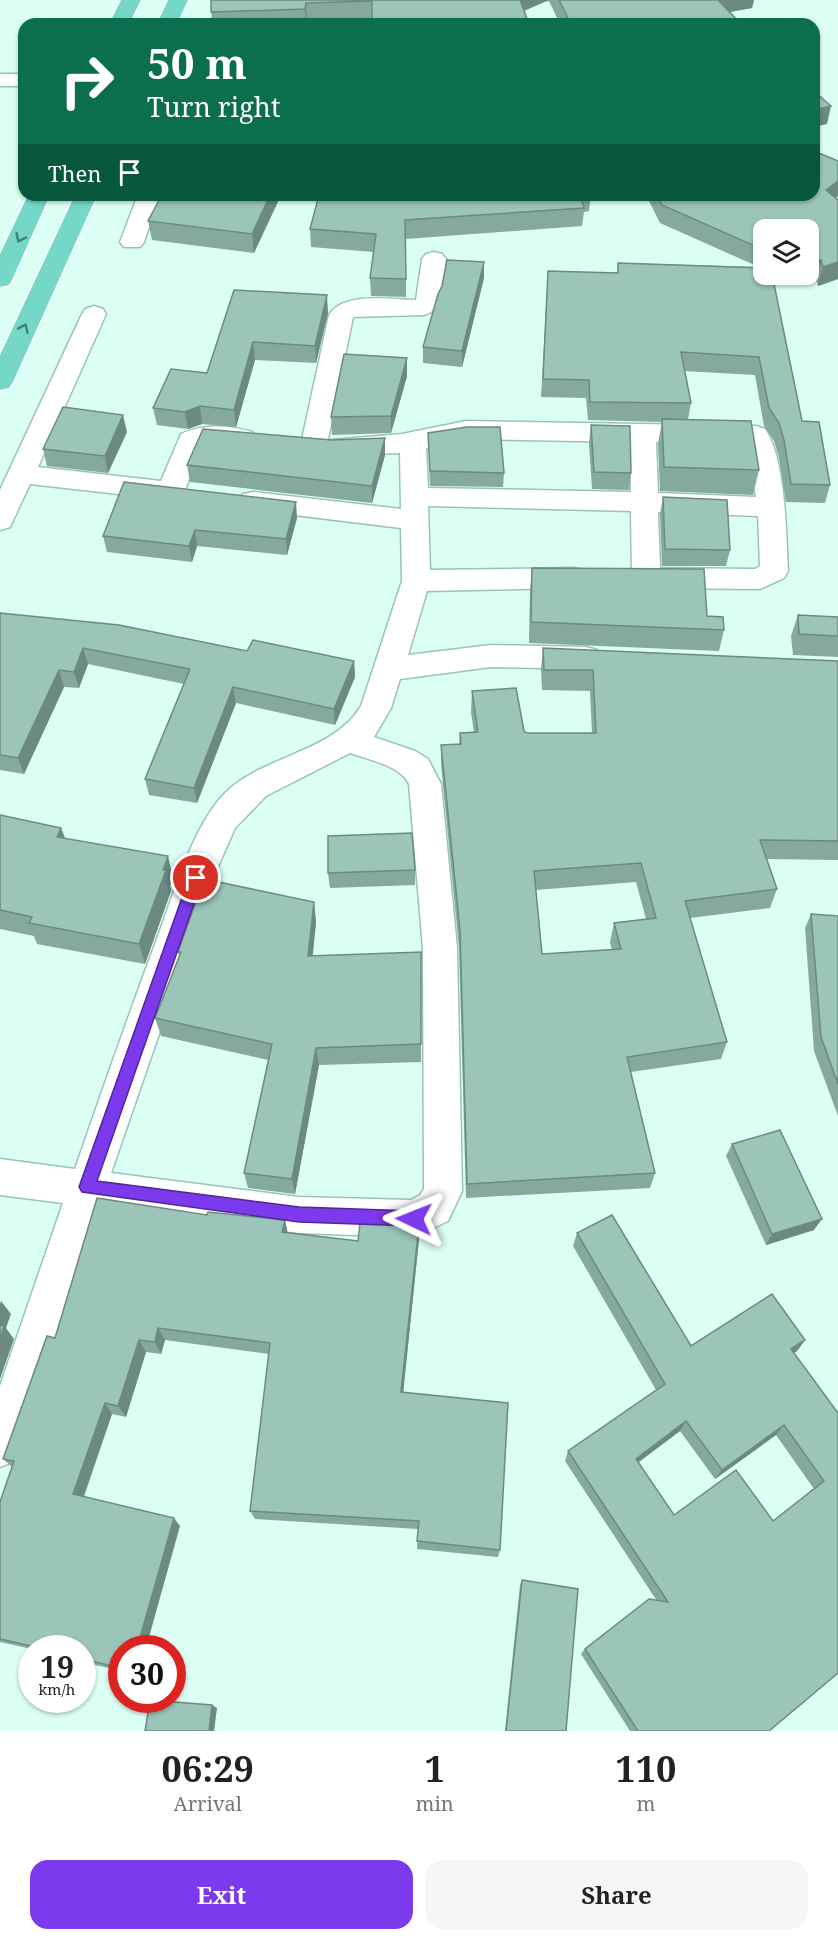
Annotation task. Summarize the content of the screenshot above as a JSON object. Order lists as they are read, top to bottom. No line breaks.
{"page":{"turn":["50 m","Turn right"],"then":"Then","speed":"19 km/h","limit":"30","eta":["06:29","Arrival","1","min","110","m"],"buttons":["Exit","Share"]}}
